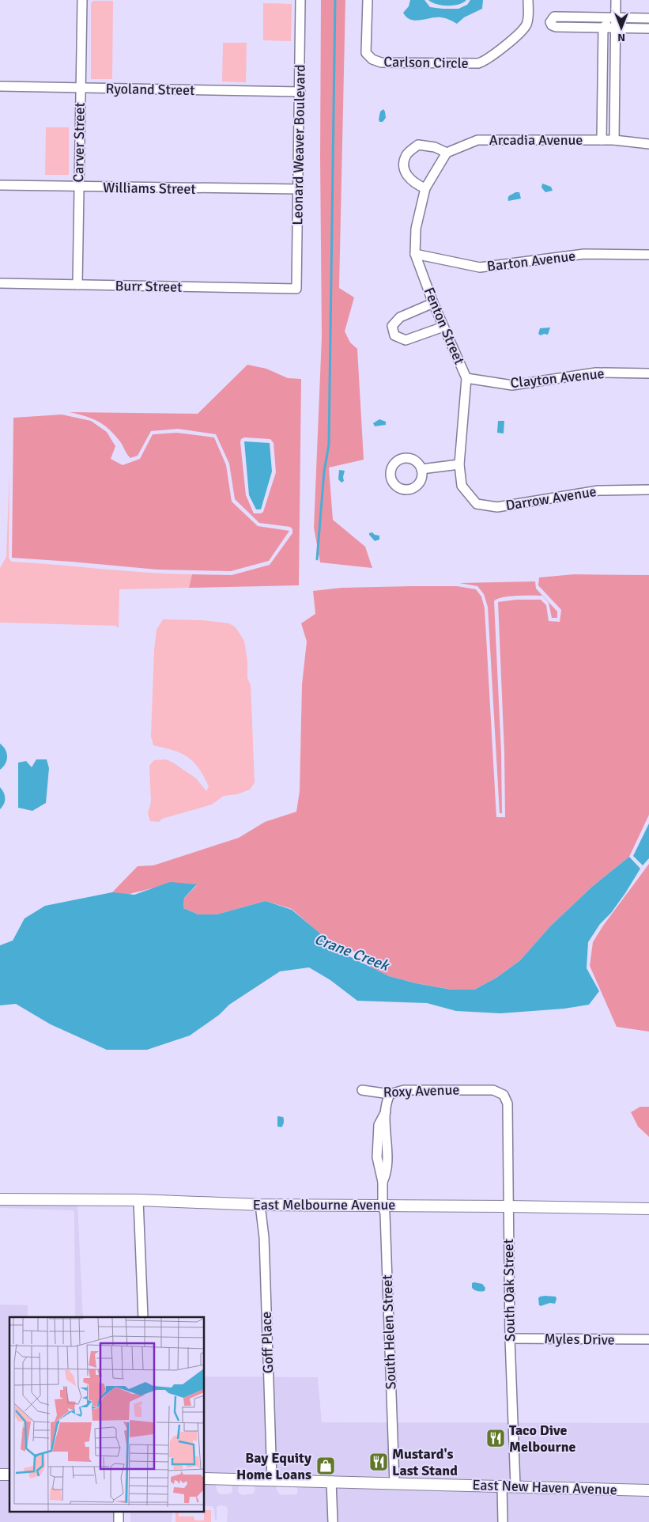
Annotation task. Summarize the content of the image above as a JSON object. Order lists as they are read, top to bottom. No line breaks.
{"streets":{"street":["Carlson Circle","Ryoland Street","Arcadia Avenue","Carver Street","Leonard Weaver Boulevard","Williams Street","Barton Avenue","Burr Street","Fenton Street","Clayton Avenue","Darrow Avenue","Roxy Avenue","East Melbourne Avenue","South Oak Street","South Helen Street","Myles Drive","Goff Place","East New Haven Avenue"]},"crossings":[["Ryoland Street","Carver Street"],["Ryoland Street","Leonard Weaver Boulevard"],["Arcadia Avenue","Fenton Street"],["Carver Street","Williams Street"],["Carver Street","Burr Street"],["Leonard Weaver Boulevard","Williams Street"],["Leonard Weaver Boulevard","Burr Street"],["Barton Avenue","Fenton Street"],["Fenton Street","Clayton Avenue"],["Fenton Street","Darrow Avenue"],["Roxy Avenue","South Oak Street"],["Roxy Avenue","South Helen Street"],["East Melbourne Avenue","South Oak Street"],["East Melbourne Avenue","South Helen Street"],["East Melbourne Avenue","Goff Place"],["South Oak Street","Myles Drive"],["South Oak Street","East New Haven Avenue"],["South Helen Street","East New Haven Avenue"],["Goff Place","East New Haven Avenue"]],"water":["Crane Creek"],"places":{"restaurant":["Taco Dive Melbourne","Mustard's Last Stand"],"shop":["Bay Equity Home Loans"]},"north":"bottom"}
